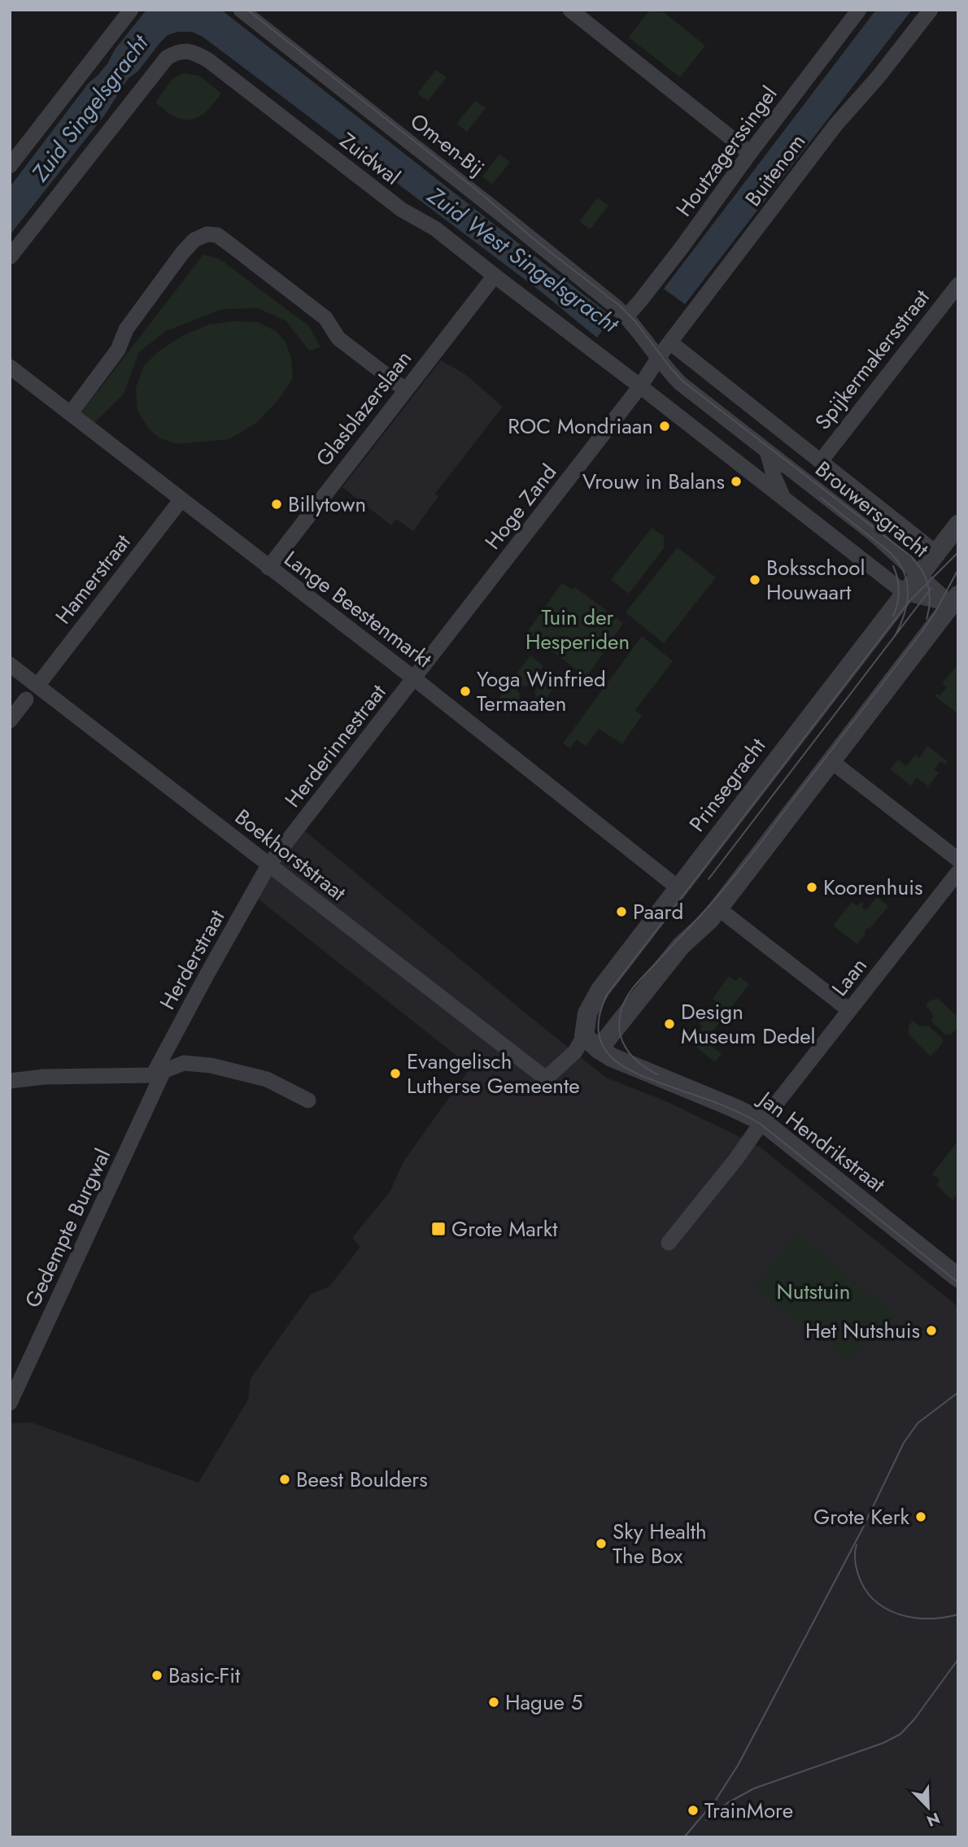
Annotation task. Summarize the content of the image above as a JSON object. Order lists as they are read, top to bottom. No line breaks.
{"streets":{"street":["Om-en-Bij","Houtzagerssingel","Zuidwal","Buitenom","Spijkermakersstraat","Glasblazerslaan","Hoge Zand","Brouwersgracht","Hamerstraat","Lange Beestenmarkt","Herderinnestraat","Prinsegracht","Boekhorststraat","Herderstraat","Laan","Jan Hendrikstraat","Gedempte Burgwal"]},"crossings":[["Om-en-Bij","Houtzagerssingel"],["Om-en-Bij","Brouwersgracht"],["Houtzagerssingel","Brouwersgracht"],["Zuidwal","Glasblazerslaan"],["Zuidwal","Hoge Zand"],["Zuidwal","Brouwersgracht"],["Buitenom","Hoge Zand"],["Buitenom","Brouwersgracht"],["Spijkermakersstraat","Brouwersgracht"],["Glasblazerslaan","Lange Beestenmarkt"],["Hoge Zand","Brouwersgracht"],["Hoge Zand","Lange Beestenmarkt"],["Hoge Zand","Herderinnestraat"],["Brouwersgracht","Prinsegracht"],["Hamerstraat","Lange Beestenmarkt"],["Hamerstraat","Boekhorststraat"],["Lange Beestenmarkt","Herderinnestraat"],["Lange Beestenmarkt","Prinsegracht"],["Herderinnestraat","Boekhorststraat"],["Herderinnestraat","Herderstraat"],["Prinsegracht","Boekhorststraat"],["Prinsegracht","Jan Hendrikstraat"],["Boekhorststraat","Herderstraat"],["Herderstraat","Gedempte Burgwal"],["Laan","Jan Hendrikstraat"]],"water":["Zuid Singelsgracht","Zuid West Singelsgracht"],"parks":["Tuin der Hesperiden","Nutstuin"],"places":{"other":["ROC Mondriaan","Vrouw in Balans","Billytown","Boksschool Houwaart","Yoga Winfried Termaaten","Koorenhuis","Paard","Design Museum Dedel","Evangelisch Lutherse Gemeente","Het Nutshuis","Beest Boulders","Grote Kerk","Sky Health The Box","Basic-Fit","Hague 5","TrainMore"],"transit":["Grote Markt"]},"north":"bottom right"}
